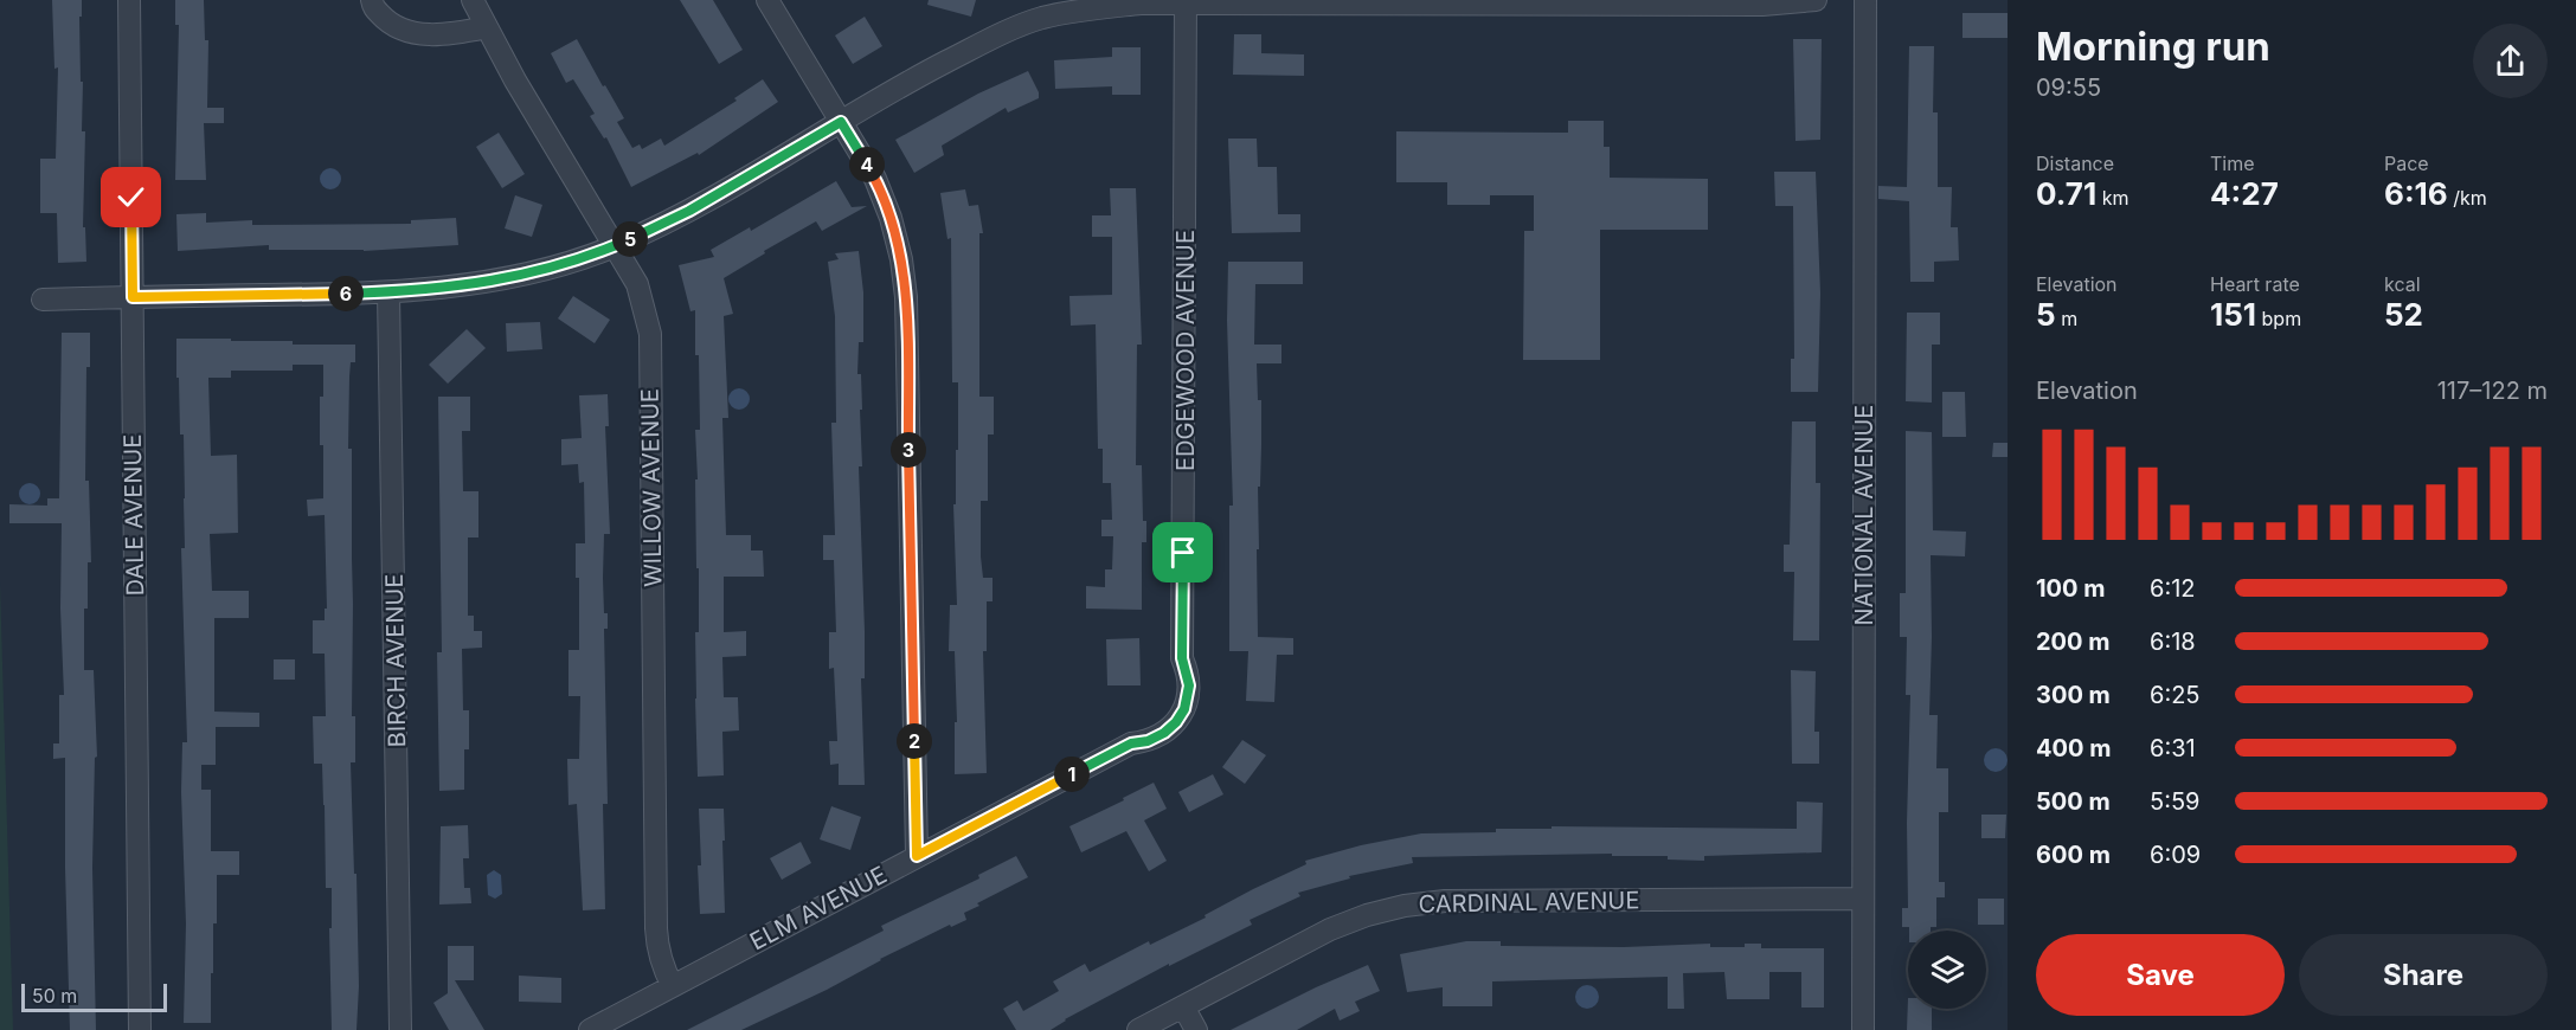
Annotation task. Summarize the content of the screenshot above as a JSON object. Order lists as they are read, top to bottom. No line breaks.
{"streets":{"street":["EDGEWOOD AVENUE","WILLOW AVENUE","DALE AVENUE","NATIONAL AVENUE","BIRCH AVENUE","CARDINAL AVENUE","ELM AVENUE"]},"crossings":[["EDGEWOOD AVENUE","ELM AVENUE"],["WILLOW AVENUE","ELM AVENUE"],["NATIONAL AVENUE","CARDINAL AVENUE"]],"scale_bar":"50 m","page":{"heading":["Morning run","09:55"],"stats":[["Distance","0.71 km"],["Time","4:27"],["Pace","6:16 /km"],["Elevation","5 m"],["Heart rate","151 bpm"],["kcal","52"]],"pins":["4","5","6","3","2","1"],"chart":["Elevation","117–122 m"],"list":[{"name":"100 m","note":"6:12"},{"name":"200 m","note":"6:18"},{"name":"300 m","note":"6:25"},{"name":"400 m","note":"6:31"},{"name":"500 m","note":"5:59"},{"name":"600 m","note":"6:09"}],"buttons":["Save","Share"],"scale":"50 m"}}
